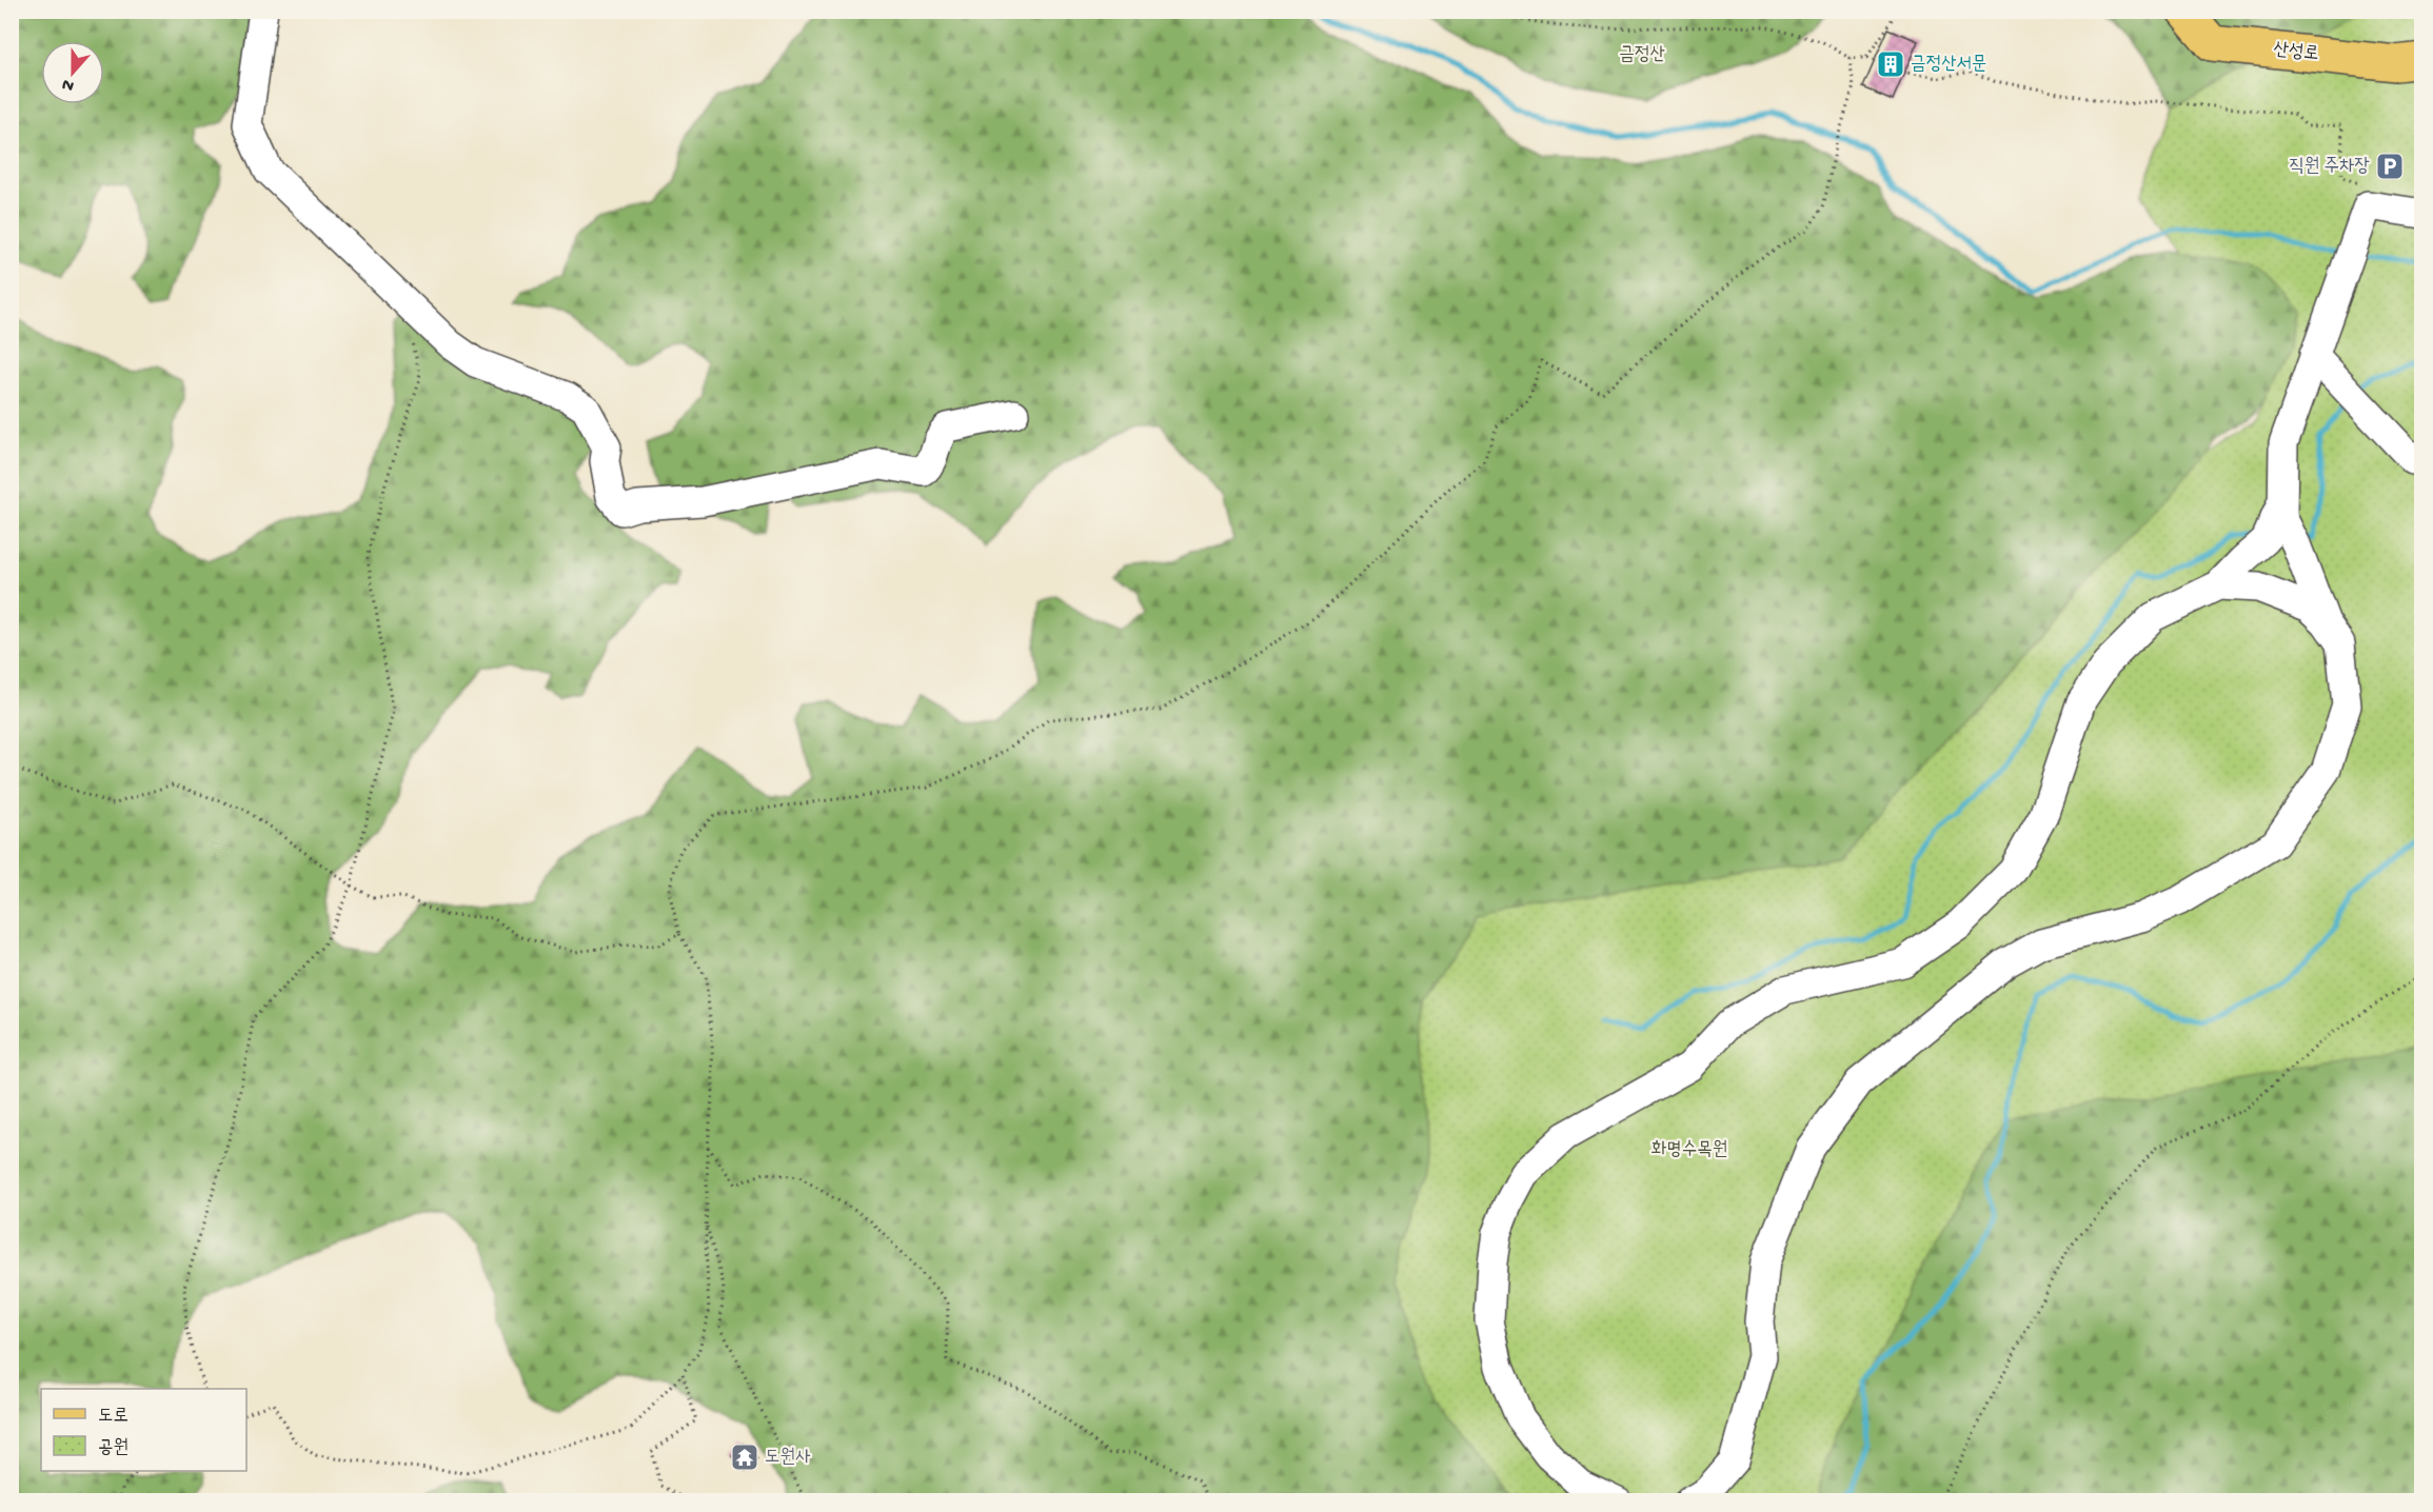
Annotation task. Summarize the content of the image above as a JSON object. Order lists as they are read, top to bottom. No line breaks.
{"streets":{"main road":["산성로"]},"parks":["금정산","화명수목원"],"places":{"building":["금정산서문"],"parking":["직원 주차장"],"temple":["도원사"]},"legend":["도로","공원"],"north":"bottom"}
